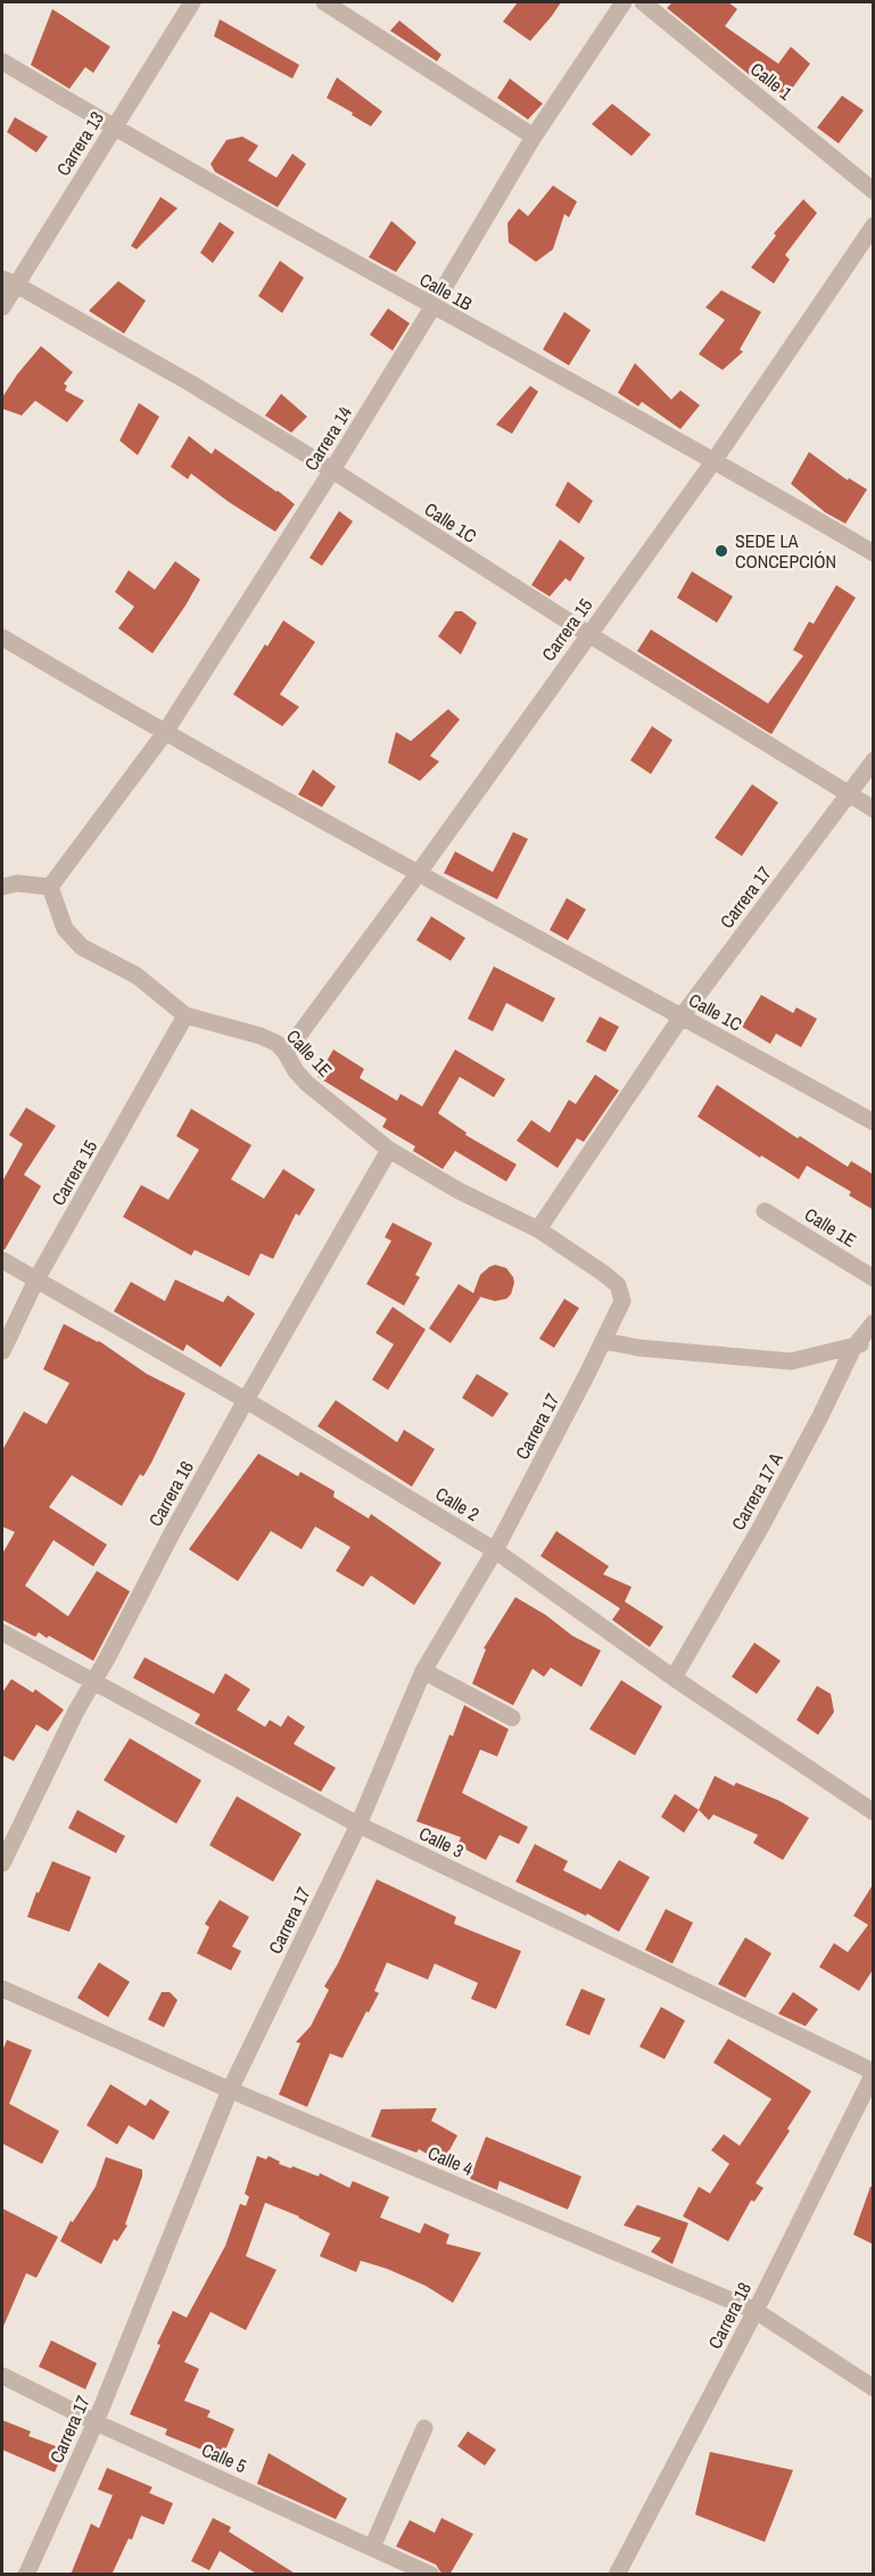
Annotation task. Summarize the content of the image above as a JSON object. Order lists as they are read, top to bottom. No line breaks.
{"streets":{"street":["Calle 1","Carrera 13","Calle 1B","Carrera 14","Calle 1C","Carrera 15","Carrera 17","Calle 1E","Carrera 17 A","Carrera 16","Calle 2","Calle 3","Calle 4","Carrera 18","Calle 5"]},"crossings":[["Carrera 13","Calle 1B"],["Carrera 13","Calle 1C"],["Calle 1B","Carrera 14"],["Calle 1B","Carrera 15"],["Carrera 14","Calle 1C"],["Carrera 14","Calle 1E"],["Calle 1C","Carrera 15"],["Calle 1C","Carrera 17"],["Carrera 15","Calle 1E"],["Carrera 15","Calle 2"],["Carrera 17","Calle 1E"],["Carrera 17","Calle 2"],["Carrera 17","Calle 3"],["Carrera 17","Calle 4"],["Carrera 17","Calle 5"],["Calle 1E","Carrera 16"],["Carrera 17 A","Calle 2"],["Carrera 16","Calle 2"],["Carrera 16","Calle 3"],["Calle 3","Carrera 18"],["Calle 4","Carrera 18"]],"places":["SEDE LA CONCEPCIÓN"]}
